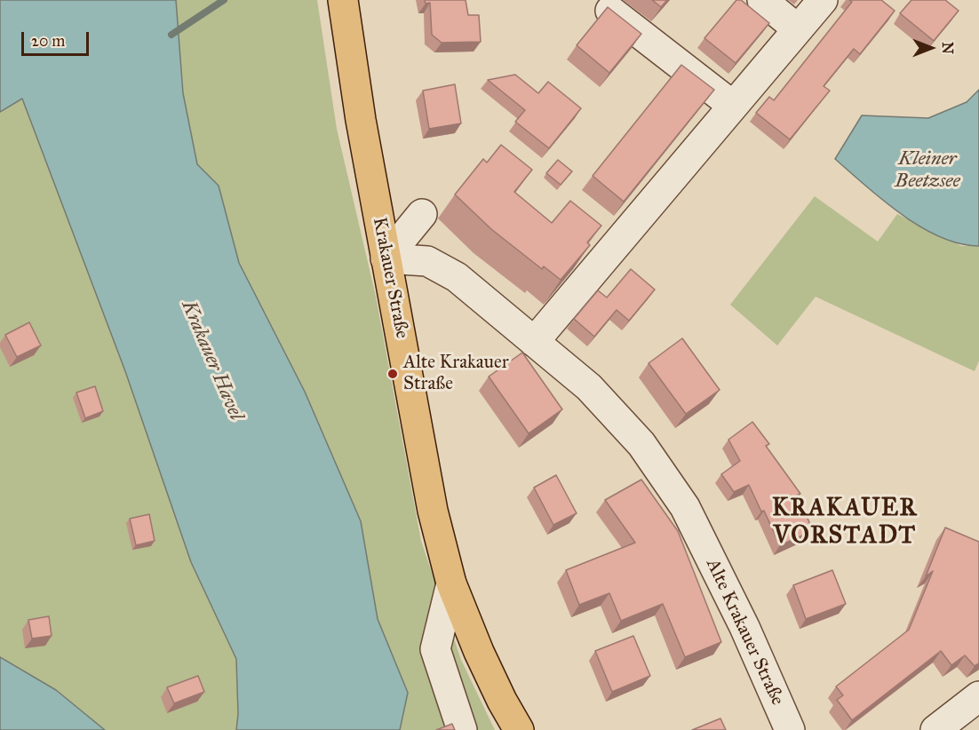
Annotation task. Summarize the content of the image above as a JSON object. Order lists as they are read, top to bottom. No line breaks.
{"streets":{"main road":["Krakauer Straße"],"street":["Alte Krakauer Straße"]},"crossings":[["Krakauer Straße","Alte Krakauer Straße"]],"districts":["KRAKAUER VORSTADT"],"water":["Kleiner Beetzsee","Krakauer Havel"],"places":["Alte Krakauer Straße"],"scale_bar":"20 m","north":"right"}
